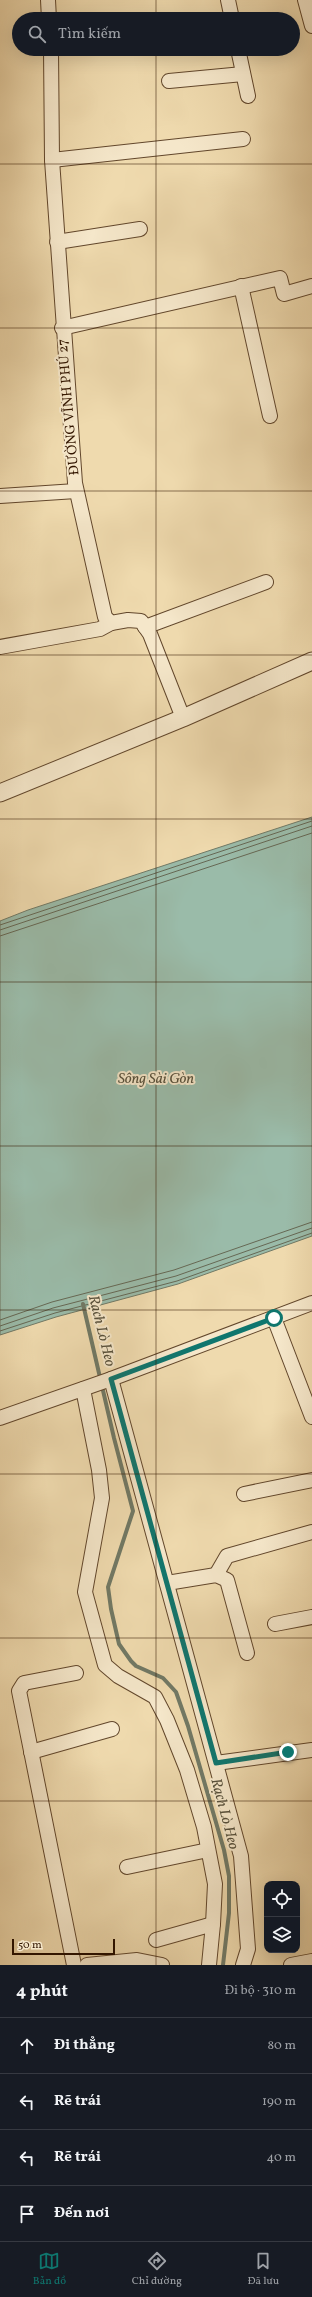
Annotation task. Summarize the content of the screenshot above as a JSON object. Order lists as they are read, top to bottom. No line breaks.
{"streets":{"street":["ĐƯỜNG VĨNH PHÚ 27"]},"water":["Sông Sài Gòn","Rạch Lò Heo"],"scale_bar":"50 m","page":{"search":"Tìm kiếm","scale":"50 m","heading":["4 phút","Đi bộ · 310 m"],"list":[["Đi thẳng","80 m"],["Rẽ trái","190 m"],["Rẽ trái","40 m"],"Đến nơi"],"nav":["Bản đồ","Chỉ đường","Đã lưu"]}}
